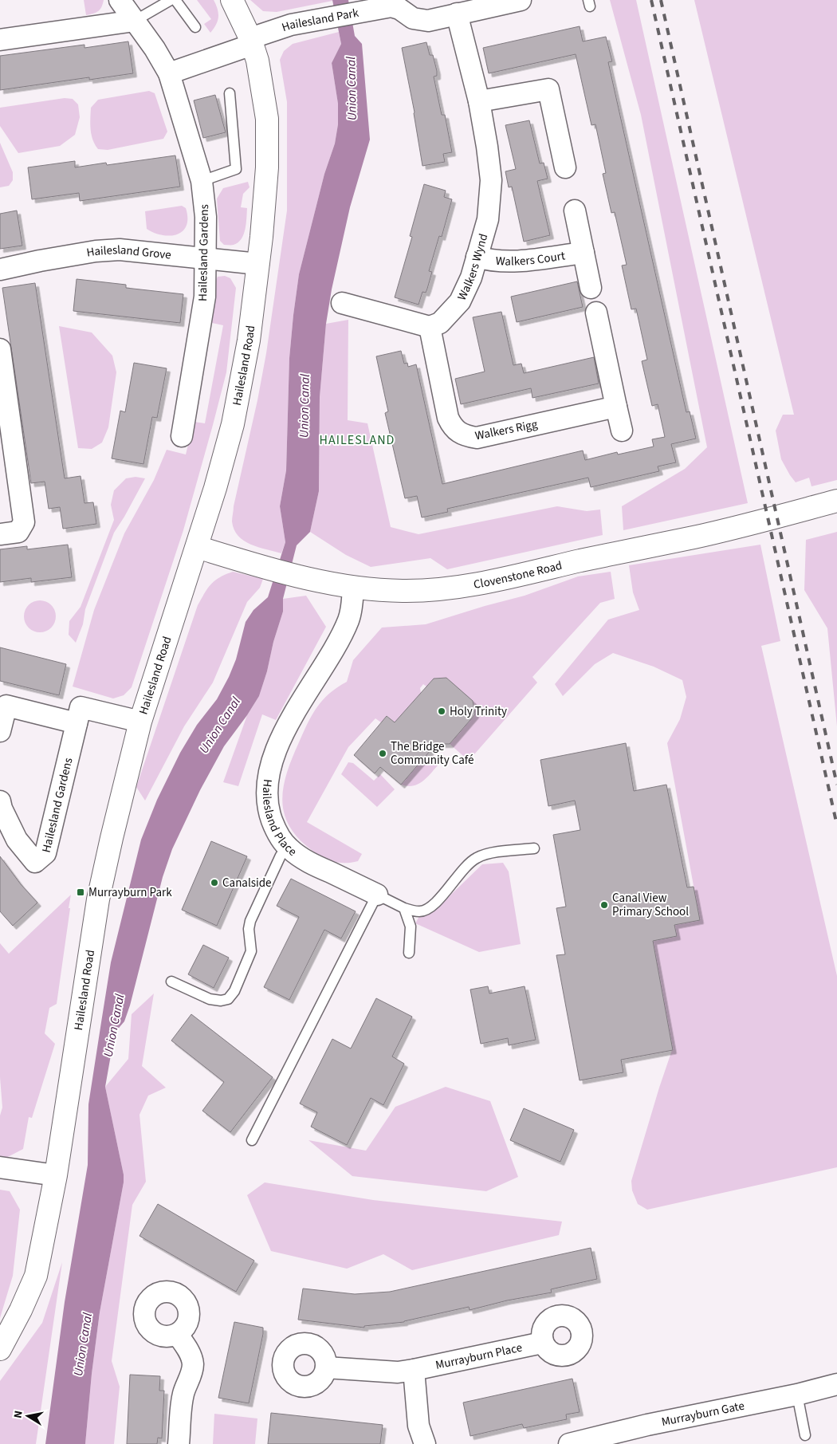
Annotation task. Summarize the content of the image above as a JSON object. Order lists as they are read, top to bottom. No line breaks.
{"streets":{"street":["Hailesland Park","Hailesland Gardens","Hailesland Grove","Walkers Court","Walkers Wynd","Hailesland Road","Walkers Rigg","Clovenstone Road","Hailesland Place","Murrayburn Place","Murrayburn Gate"]},"crossings":[["Hailesland Park","Walkers Wynd"],["Hailesland Park","Hailesland Road"],["Hailesland Gardens","Hailesland Grove"],["Hailesland Gardens","Hailesland Road"],["Hailesland Grove","Hailesland Road"],["Walkers Court","Walkers Wynd"],["Walkers Wynd","Walkers Rigg"],["Hailesland Road","Clovenstone Road"],["Clovenstone Road","Hailesland Place"]],"districts":["HAILESLAND"],"water":["Union Canal"],"places":{"other":["Holy Trinity","The Bridge Community Café","Canalside","Canal View Primary School"],"transit":["Murrayburn Park"]},"north":"left"}
